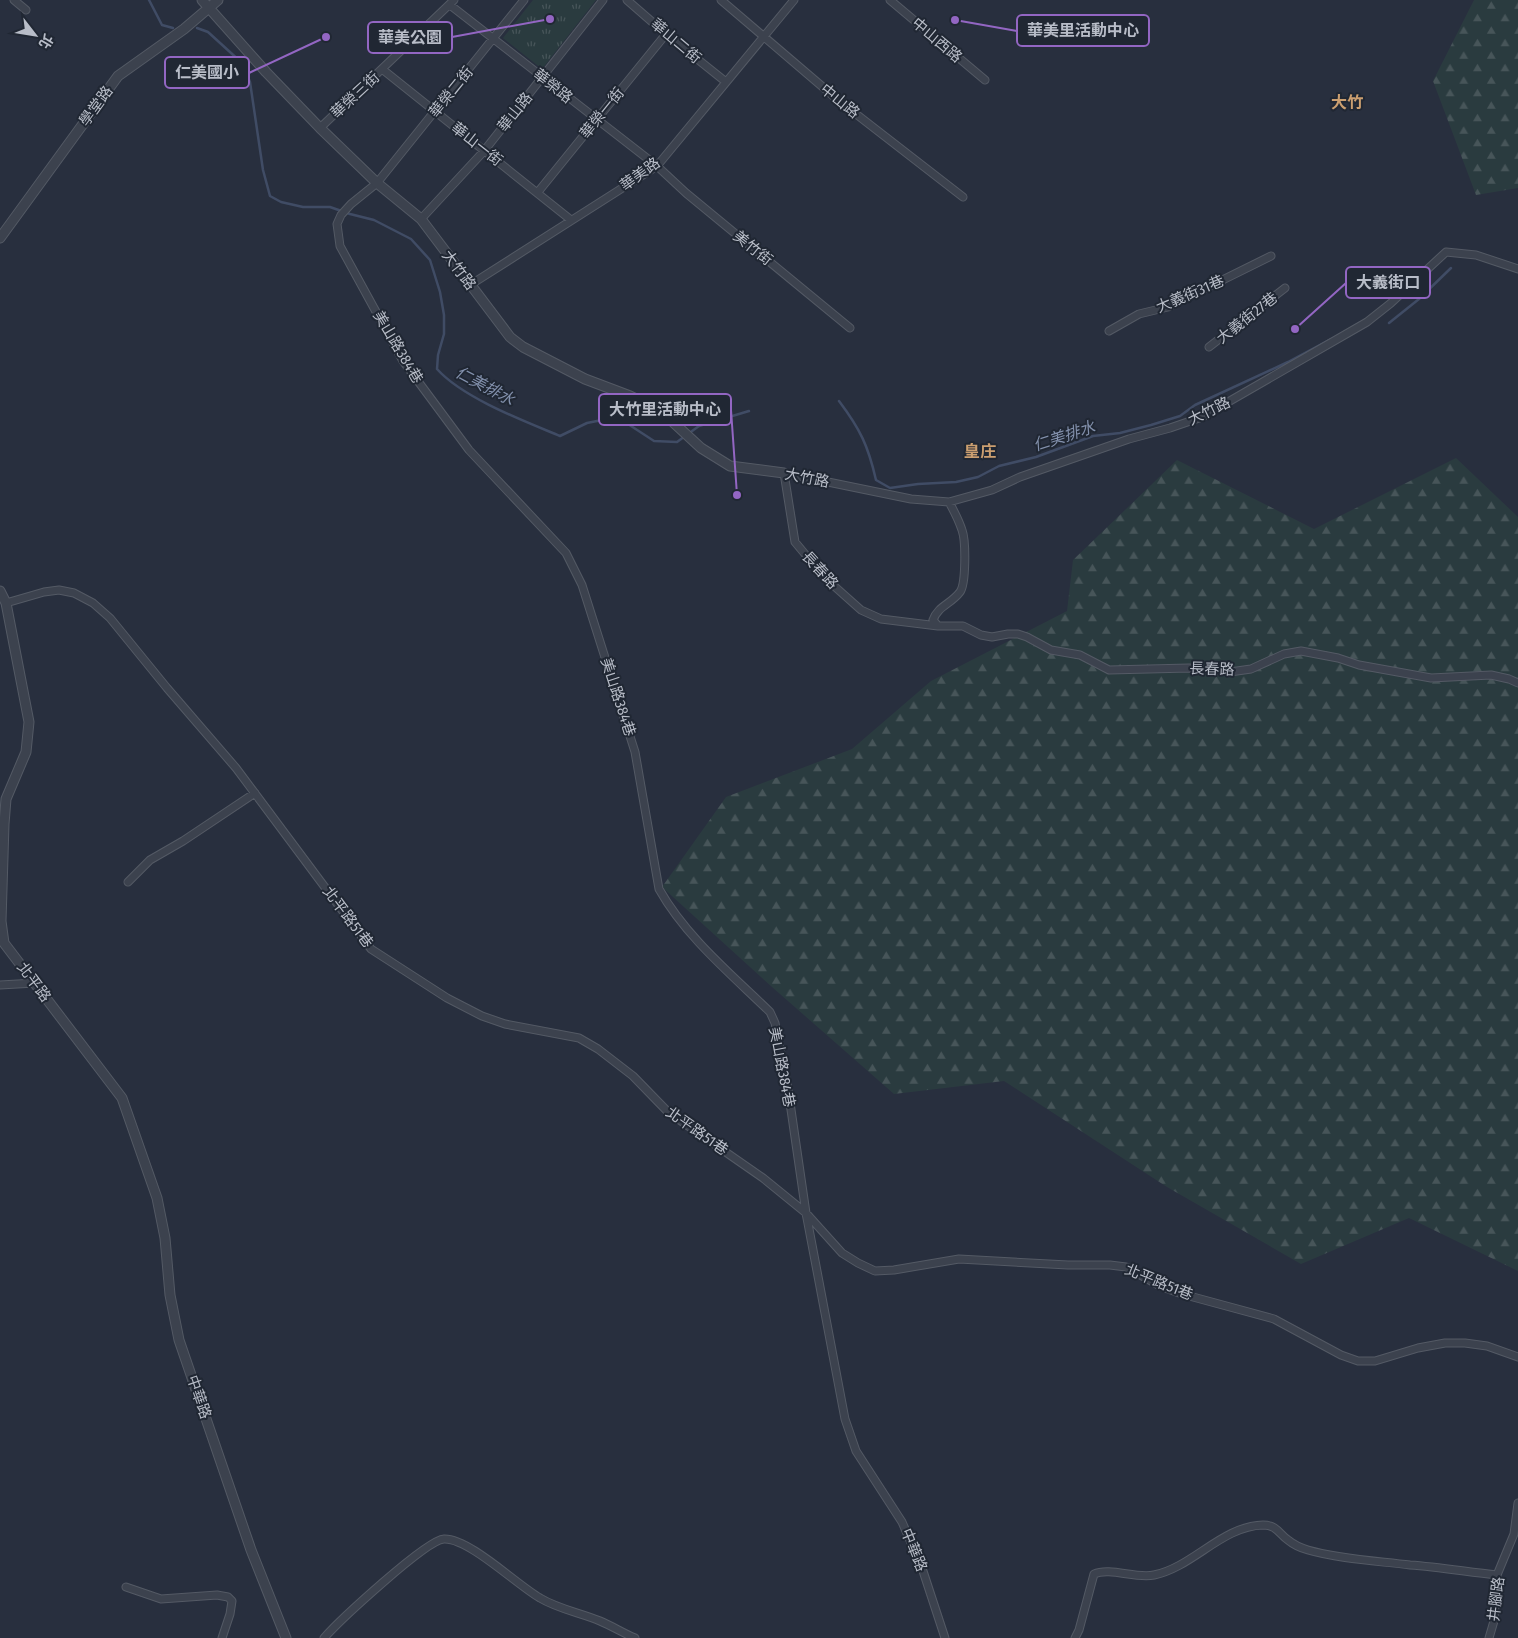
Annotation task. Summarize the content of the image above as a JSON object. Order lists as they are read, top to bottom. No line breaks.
{"streets":{"street":["中山西路","華山二街","華榮路","華榮二街","華榮三街","中山路","學堂路","華山路","華榮一街","華山一街","華美路","美竹街","大竹路","大義街31巷","大義街27巷","美山路384巷","長春路","北平路51巷","北平路","中華路","井腳路"]},"crossings":[["華山二街","華榮一街"],["華山二街","華美路"],["華榮路","華榮二街"],["華榮路","華榮三街"],["華榮路","華山路"],["華榮路","華榮一街"],["華榮路","華美路"],["華榮路","美竹街"],["華榮二街","華山一街"],["華榮二街","大竹路"],["華榮二街","美山路384巷"],["華榮三街","華山一街"],["華榮三街","大竹路"],["中山路","華美路"],["學堂路","大竹路"],["華山路","華山一街"],["華山路","大竹路"],["華榮一街","華山一街"],["華山一街","華美路"],["華美路","美竹街"],["華美路","大竹路"],["大竹路","長春路"],["美山路384巷","北平路51巷"],["美山路384巷","中華路"],["北平路51巷","北平路"],["北平路51巷","中華路"],["北平路","中華路"]],"districts":["大竹","皇庄"],"water":["仁美排水"],"places":["華美公園","華美里活動中心","仁美國小","大義街口","大竹里活動中心"],"north":"bottom right"}
